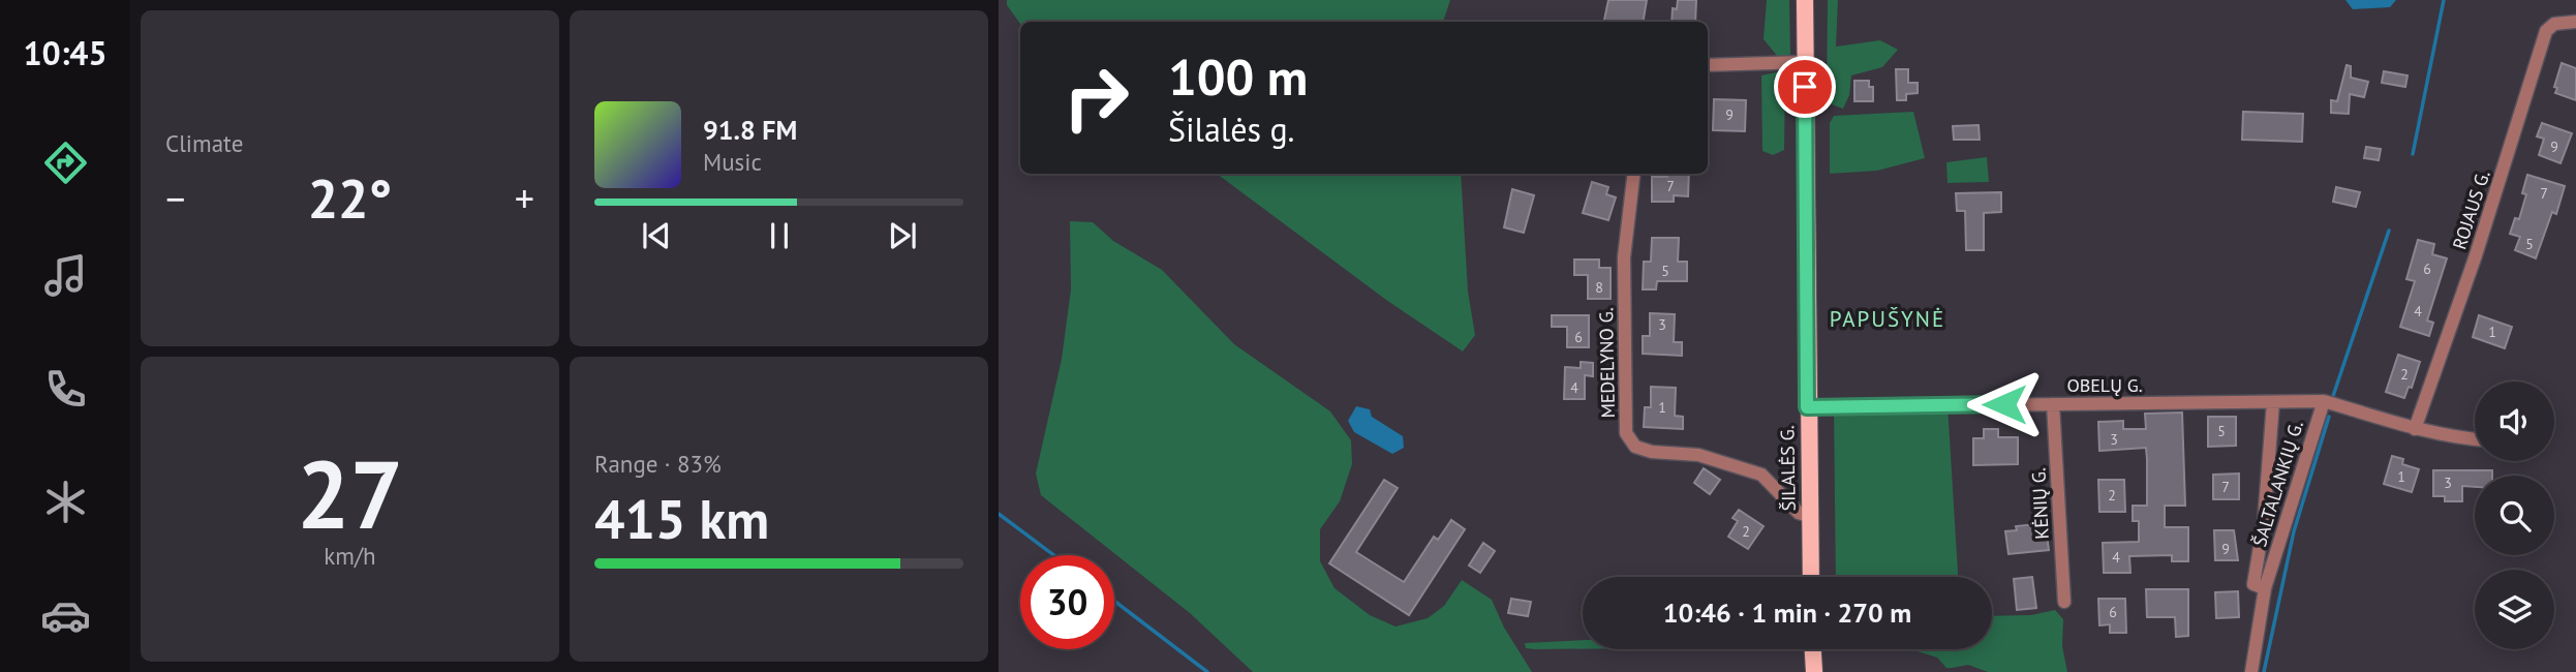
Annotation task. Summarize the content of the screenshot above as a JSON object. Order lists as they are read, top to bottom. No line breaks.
{"streets":{"main road":["ŠILALĖS G."],"street":["ROJAUS G.","MEDELYNO G.","OBELŲ G.","ŠALTALANKIŲ G.","KĖNIŲ G."]},"crossings":[["MEDELYNO G.","ŠILALĖS G."],["OBELŲ G.","ŠILALĖS G."],["OBELŲ G.","ŠALTALANKIŲ G."],["OBELŲ G.","KĖNIŲ G."]],"districts":["PAPUŠYNĖ"],"house_numbers":["9","9","7","7","5","6","5","8","4","3","1","6","2","4","1","5","3","1","3","7","2","2","9","4","6"],"page":{"tabs":"10:45","tile":["Climate",["27","km/h"],["Range · 83%","415 km"]],"turn":["100 m","Šilalės g."],"song":["91.8 FM","Music"],"heat":["−","22°","+"],"limit":"30","trip":"10:46 · 1 min · 270 m"}}
